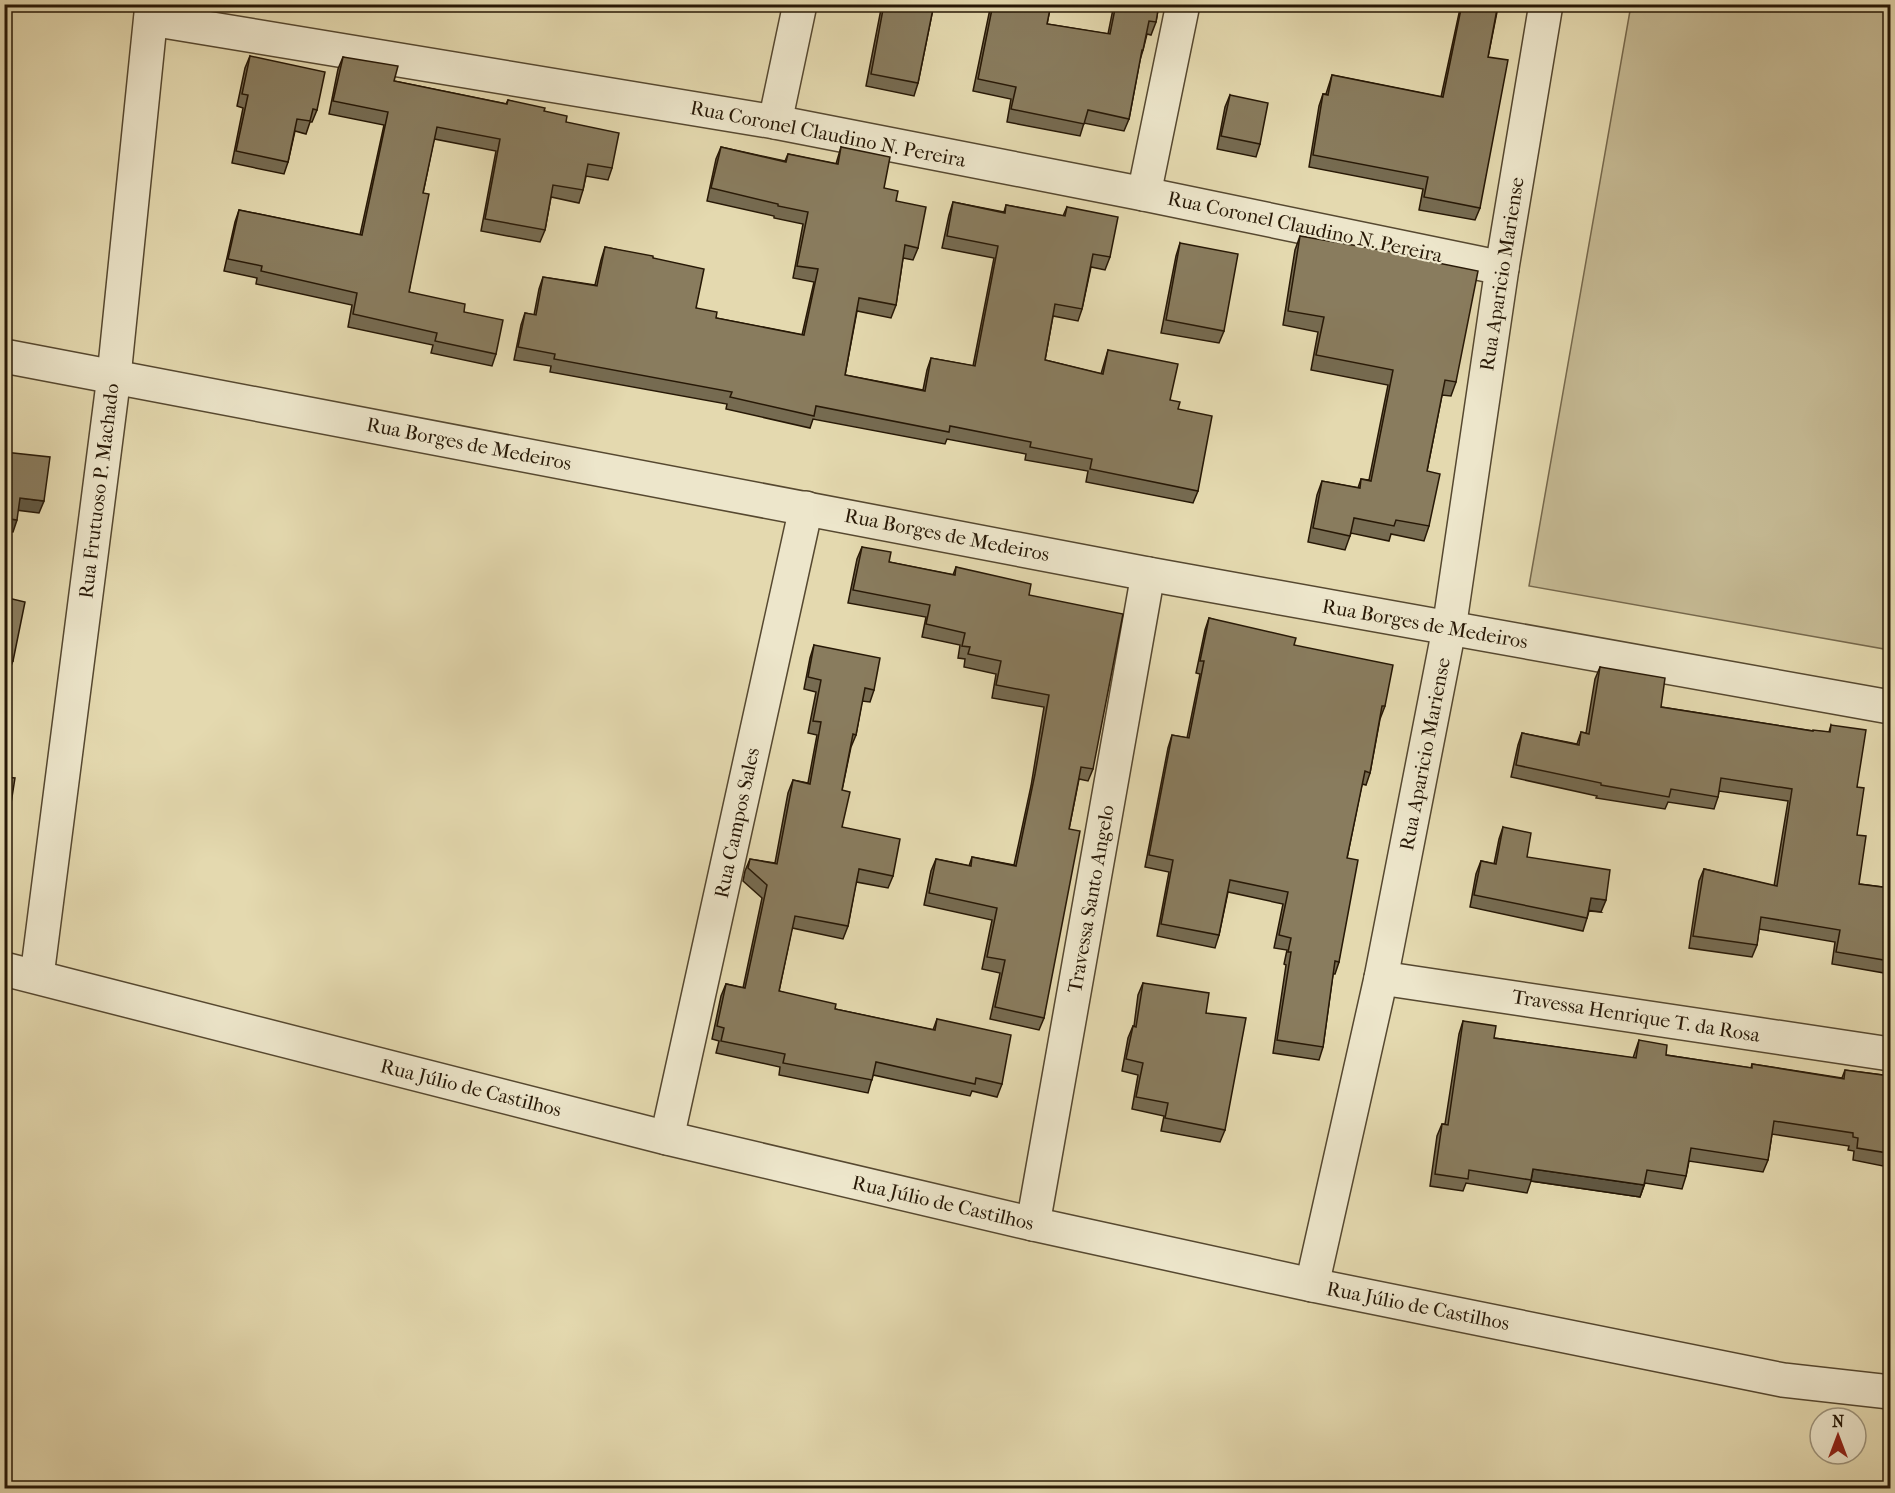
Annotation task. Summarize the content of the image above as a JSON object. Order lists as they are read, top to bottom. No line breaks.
{"streets":{"street":["Rua Coronel Claudino N. Pereira","Rua Aparicio Mariense","Rua Borges de Medeiros","Rua Frutuoso P. Machado","Rua Campos Sales","Travessa Santo Angelo","Travessa Henrique T. da Rosa","Rua Júlio de Castilhos"]},"crossings":[["Rua Coronel Claudino N. Pereira","Rua Aparicio Mariense"],["Rua Coronel Claudino N. Pereira","Rua Frutuoso P. Machado"],["Rua Aparicio Mariense","Rua Borges de Medeiros"],["Rua Aparicio Mariense","Travessa Henrique T. da Rosa"],["Rua Aparicio Mariense","Rua Júlio de Castilhos"],["Rua Borges de Medeiros","Rua Frutuoso P. Machado"],["Rua Borges de Medeiros","Rua Campos Sales"],["Rua Borges de Medeiros","Travessa Santo Angelo"],["Rua Frutuoso P. Machado","Rua Júlio de Castilhos"],["Rua Campos Sales","Rua Júlio de Castilhos"],["Travessa Santo Angelo","Rua Júlio de Castilhos"]],"north":"top"}
